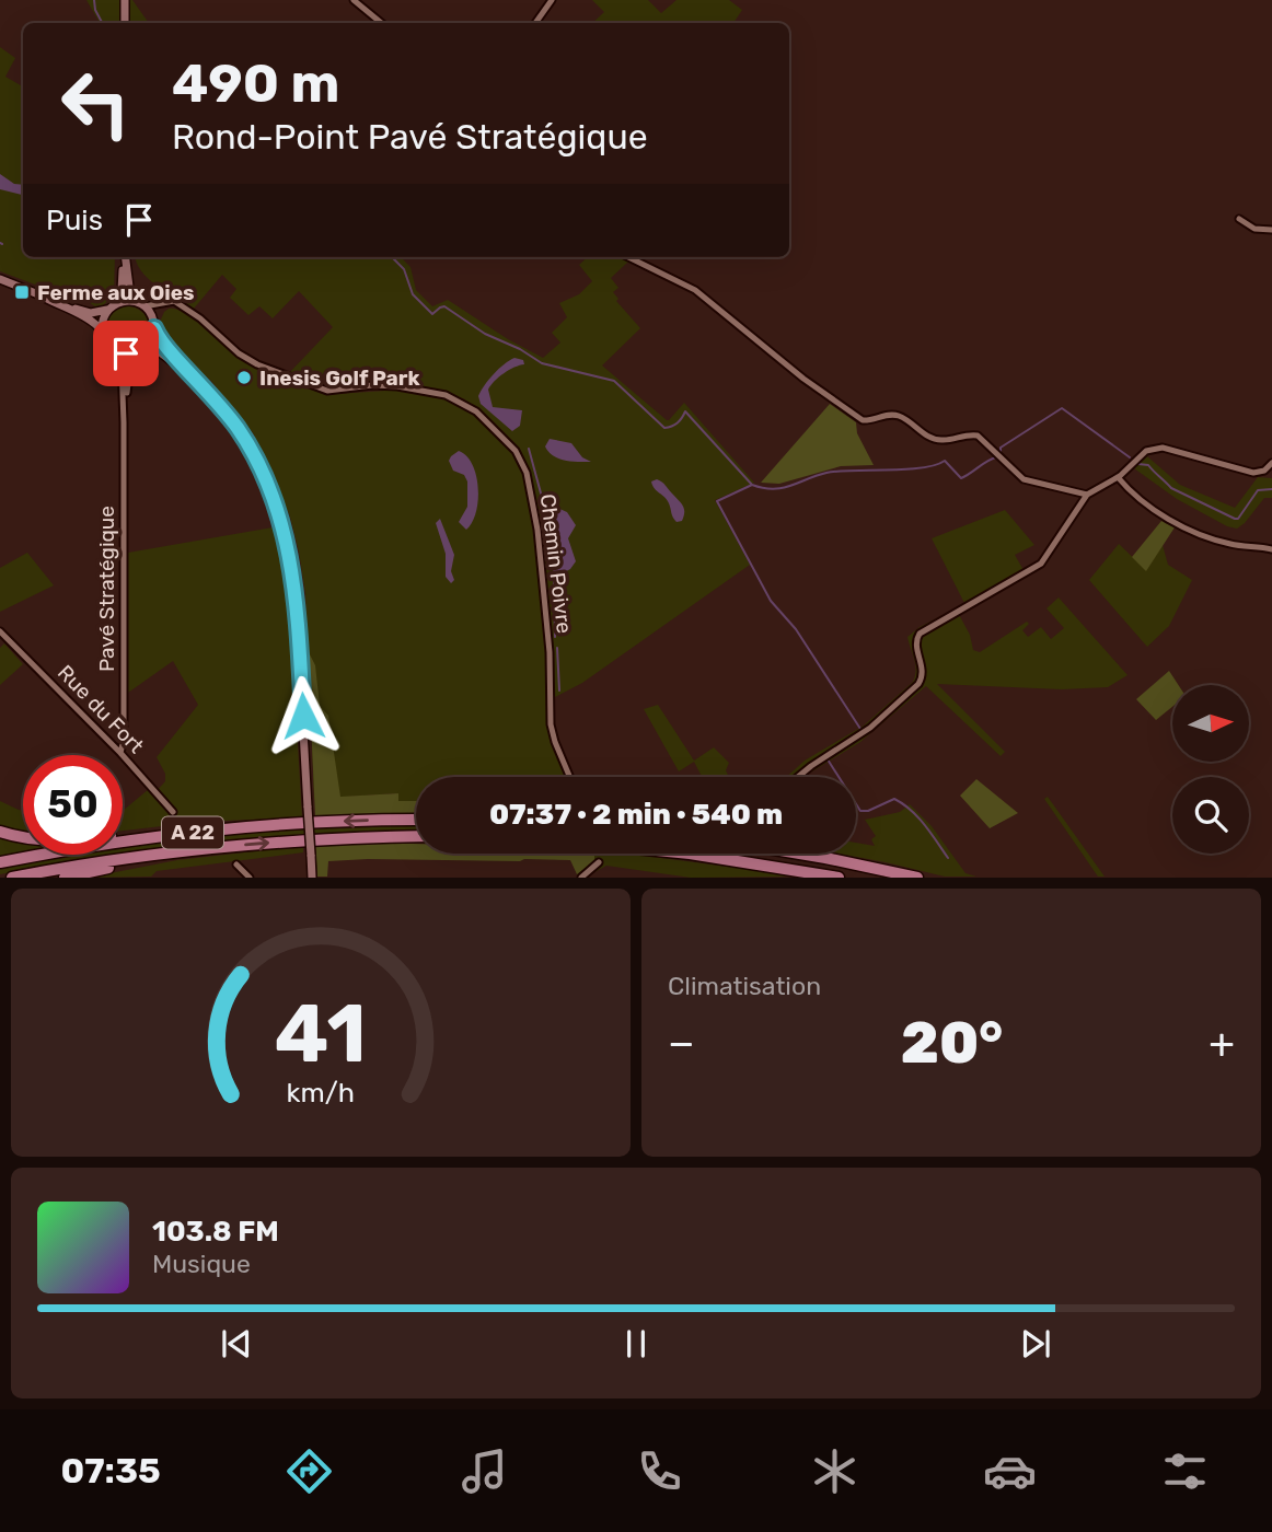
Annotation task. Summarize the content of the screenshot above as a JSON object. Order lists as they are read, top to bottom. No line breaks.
{"streets":{"highway":["A 22"],"street":["Chemin Poivre","Pavé Stratégique","Rue du Fort"]},"crossings":[["Pavé Stratégique","Rue du Fort"]],"places":{"transit":["Ferme aux Oies"],"other":["Inesis Golf Park"]},"north":"right","page":{"turn":["490 m","Rond-Point Pavé Stratégique"],"then":"Puis","limit":"50","trip":"07:37 · 2 min · 540 m","tile":"Climatisation","heat":["−","20°","+"],"song":["103.8 FM","Musique"],"tabs":"07:35","gauge":["41","km/h"]}}
